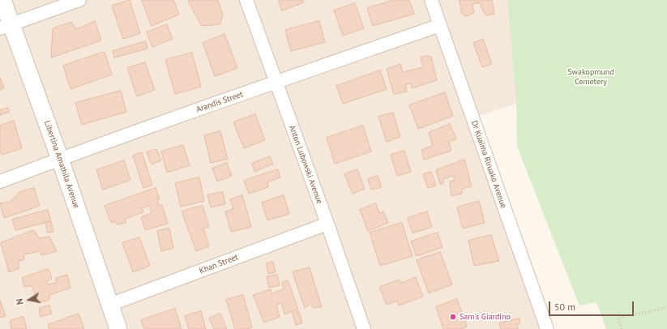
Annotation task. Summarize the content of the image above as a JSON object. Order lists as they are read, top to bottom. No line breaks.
{"streets":{"street":["Arandis Street","Libertina Amathila Avenue","Anton Lubowski Avenue","Dr Kuaima Riruako Avenue","Khan Street"]},"crossings":[["Arandis Street","Libertina Amathila Avenue"],["Arandis Street","Anton Lubowski Avenue"],["Arandis Street","Dr Kuaima Riruako Avenue"],["Libertina Amathila Avenue","Khan Street"],["Anton Lubowski Avenue","Khan Street"]],"parks":["Swakopmund Cemetery"],"places":["Sam's Giardino"],"scale_bar":"50 m","north":"left"}
